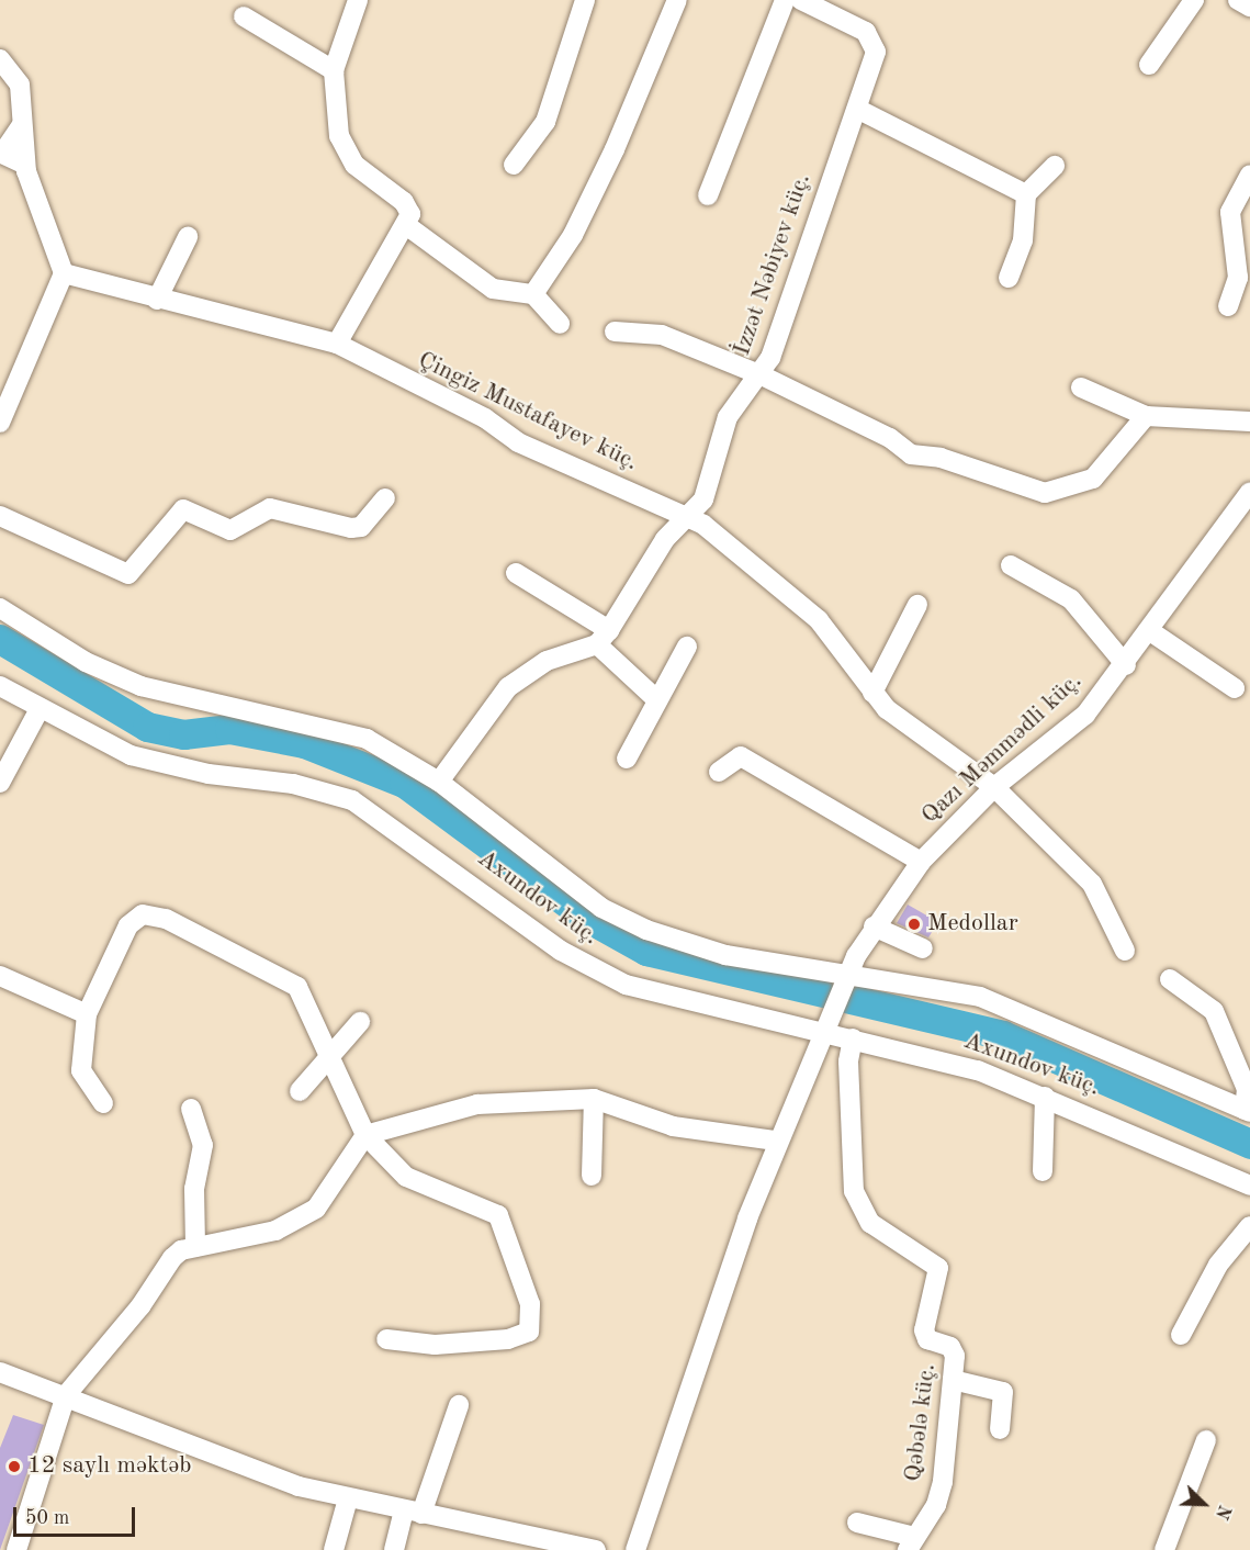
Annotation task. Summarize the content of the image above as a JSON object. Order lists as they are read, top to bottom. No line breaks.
{"streets":{"street":["İzzət Nəbiyev küç.","Çingiz Mustafayev küç.","Qazı Məmmədli küç.","Axundov küç.","Qəbələ küç."]},"crossings":[["İzzət Nəbiyev küç.","Çingiz Mustafayev küç."],["Çingiz Mustafayev küç.","Qazı Məmmədli küç."],["Qazı Məmmədli küç.","Axundov küç."],["Axundov küç.","Qəbələ küç."]],"places":["Medollar","12 saylı məktəb"],"scale_bar":"50 m","north":"bottom right"}
